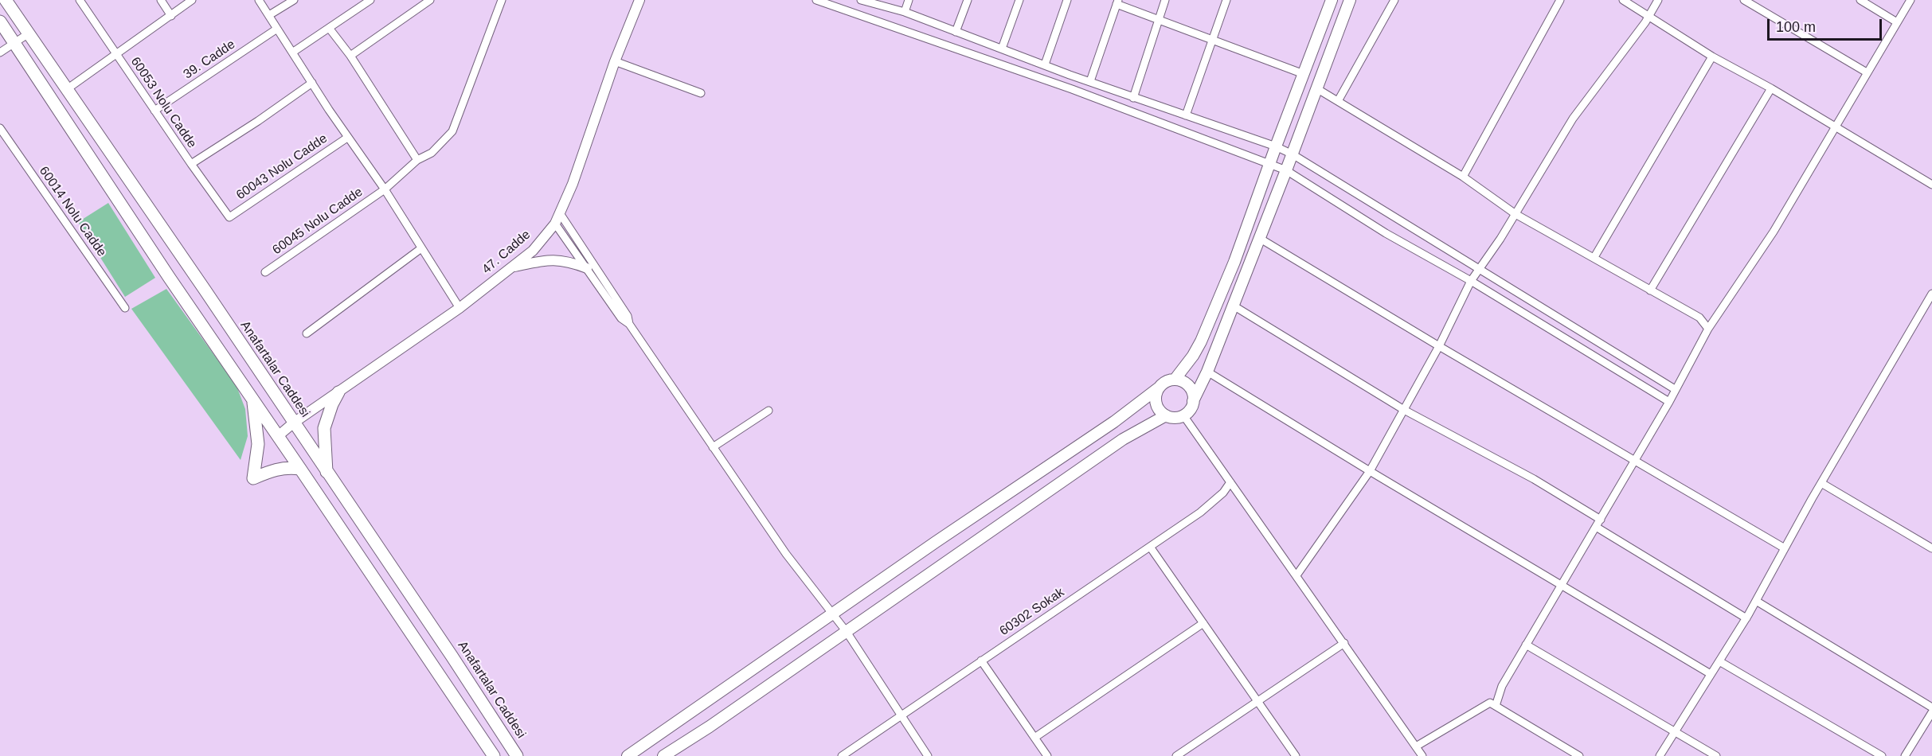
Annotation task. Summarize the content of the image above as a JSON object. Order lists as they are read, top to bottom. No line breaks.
{"streets":{"main road":["Anafartalar Caddesi"],"street":["39. Cadde","60053 Nolu Cadde","60043 Nolu Cadde","60014 Nolu Cadde","60045 Nolu Cadde","47. Cadde","60302 Sokak"]},"crossings":[["39. Cadde","60053 Nolu Cadde"],["60053 Nolu Cadde","60043 Nolu Cadde"],["47. Cadde","Anafartalar Caddesi"]],"scale_bar":"100 m"}
